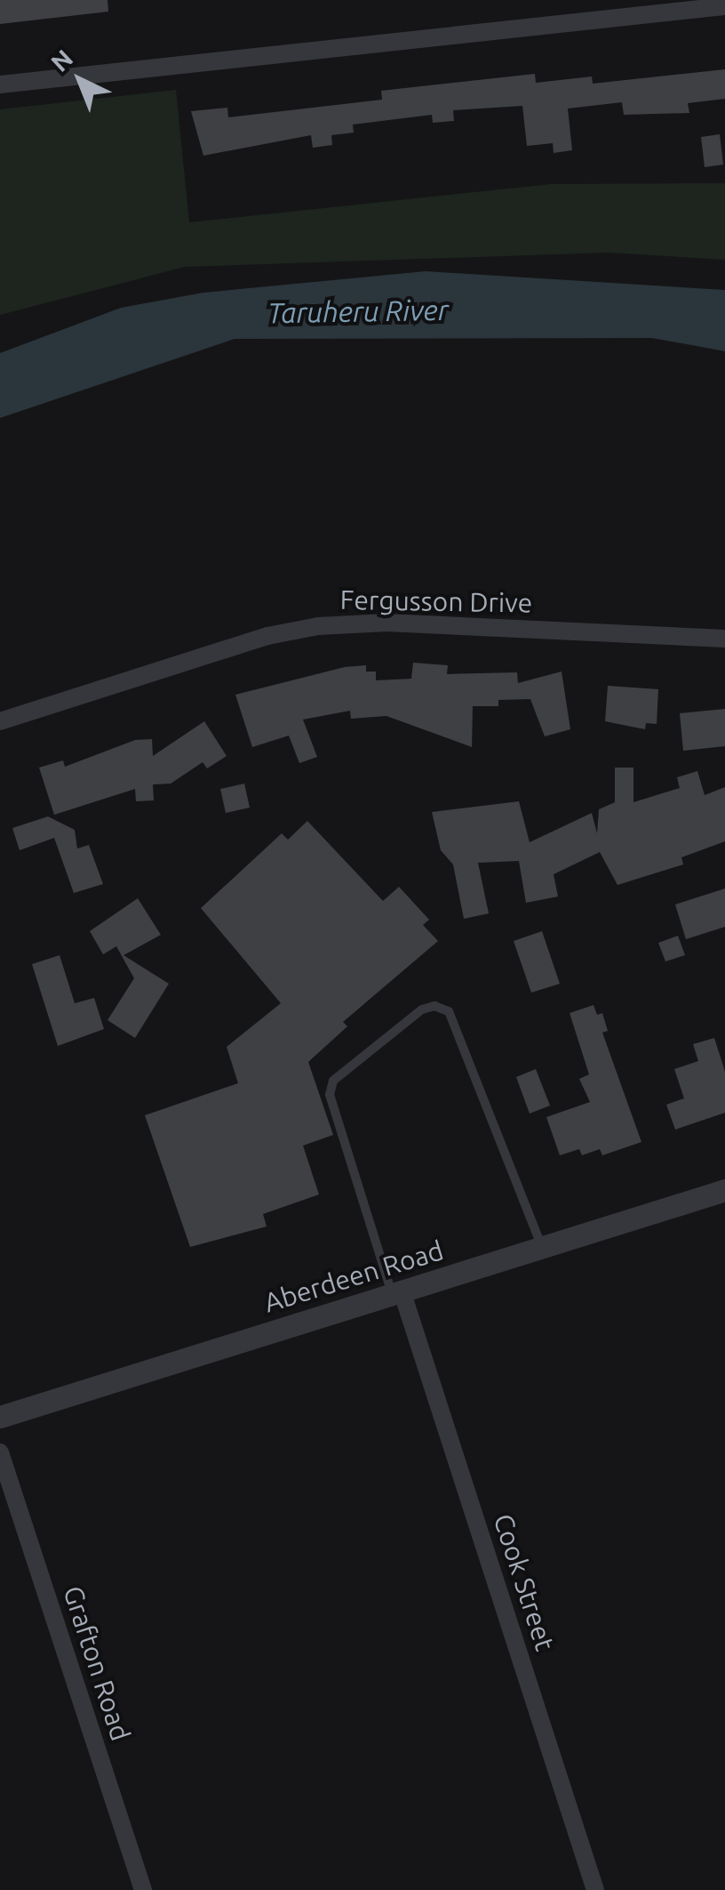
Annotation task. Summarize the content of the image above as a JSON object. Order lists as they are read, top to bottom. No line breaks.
{"streets":{"street":["Fergusson Drive","Aberdeen Road","Cook Street","Grafton Road"]},"crossings":[["Aberdeen Road","Cook Street"]],"water":["Taruheru River"],"north":"top left"}
